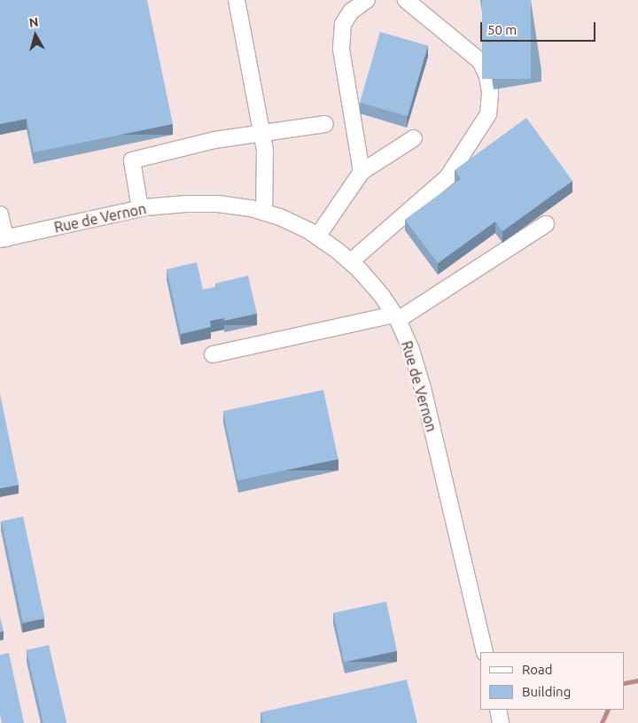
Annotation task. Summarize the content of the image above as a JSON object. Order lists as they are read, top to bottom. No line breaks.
{"streets":{"street":["Rue de Vernon"]},"legend":["Road","Building"],"scale_bar":"50 m","north":"top"}
